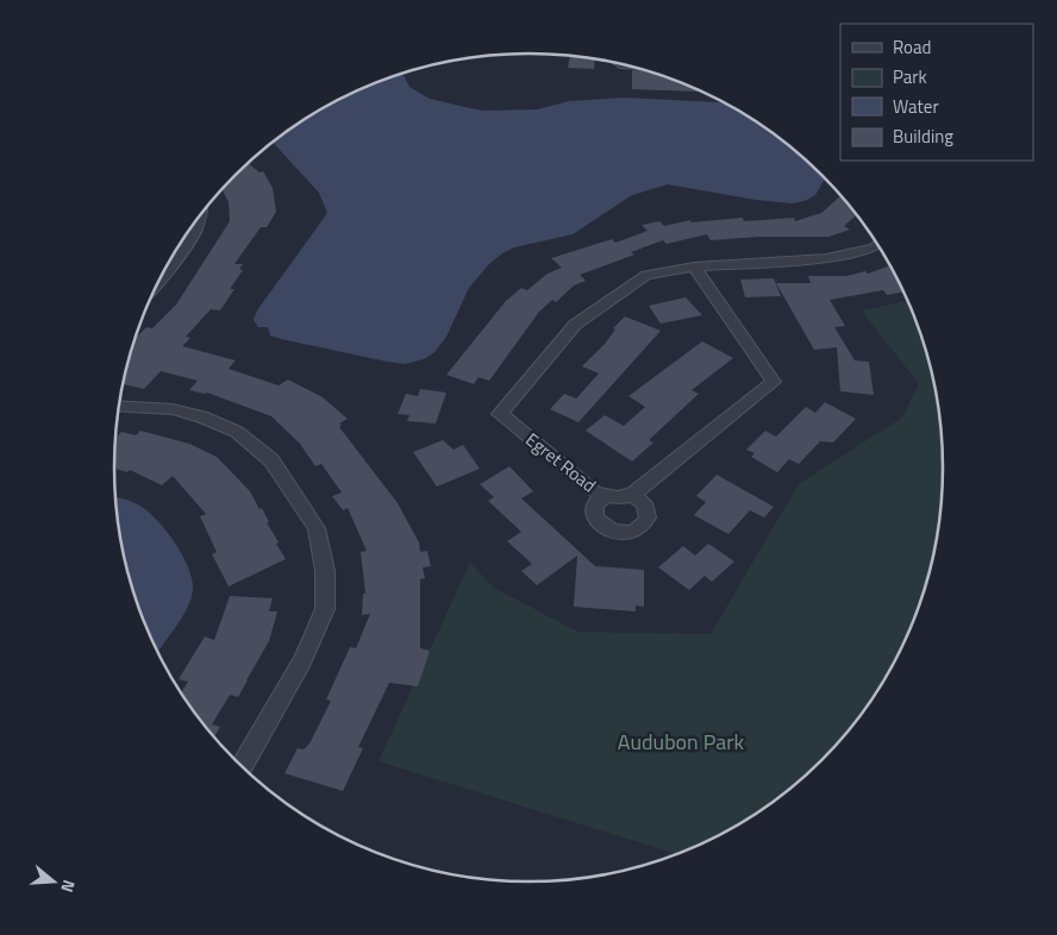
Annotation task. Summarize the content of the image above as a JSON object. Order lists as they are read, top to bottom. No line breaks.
{"streets":{"street":["Egret Road"]},"parks":["Audubon Park"],"legend":["Road","Park","Water","Building"],"north":"right"}
